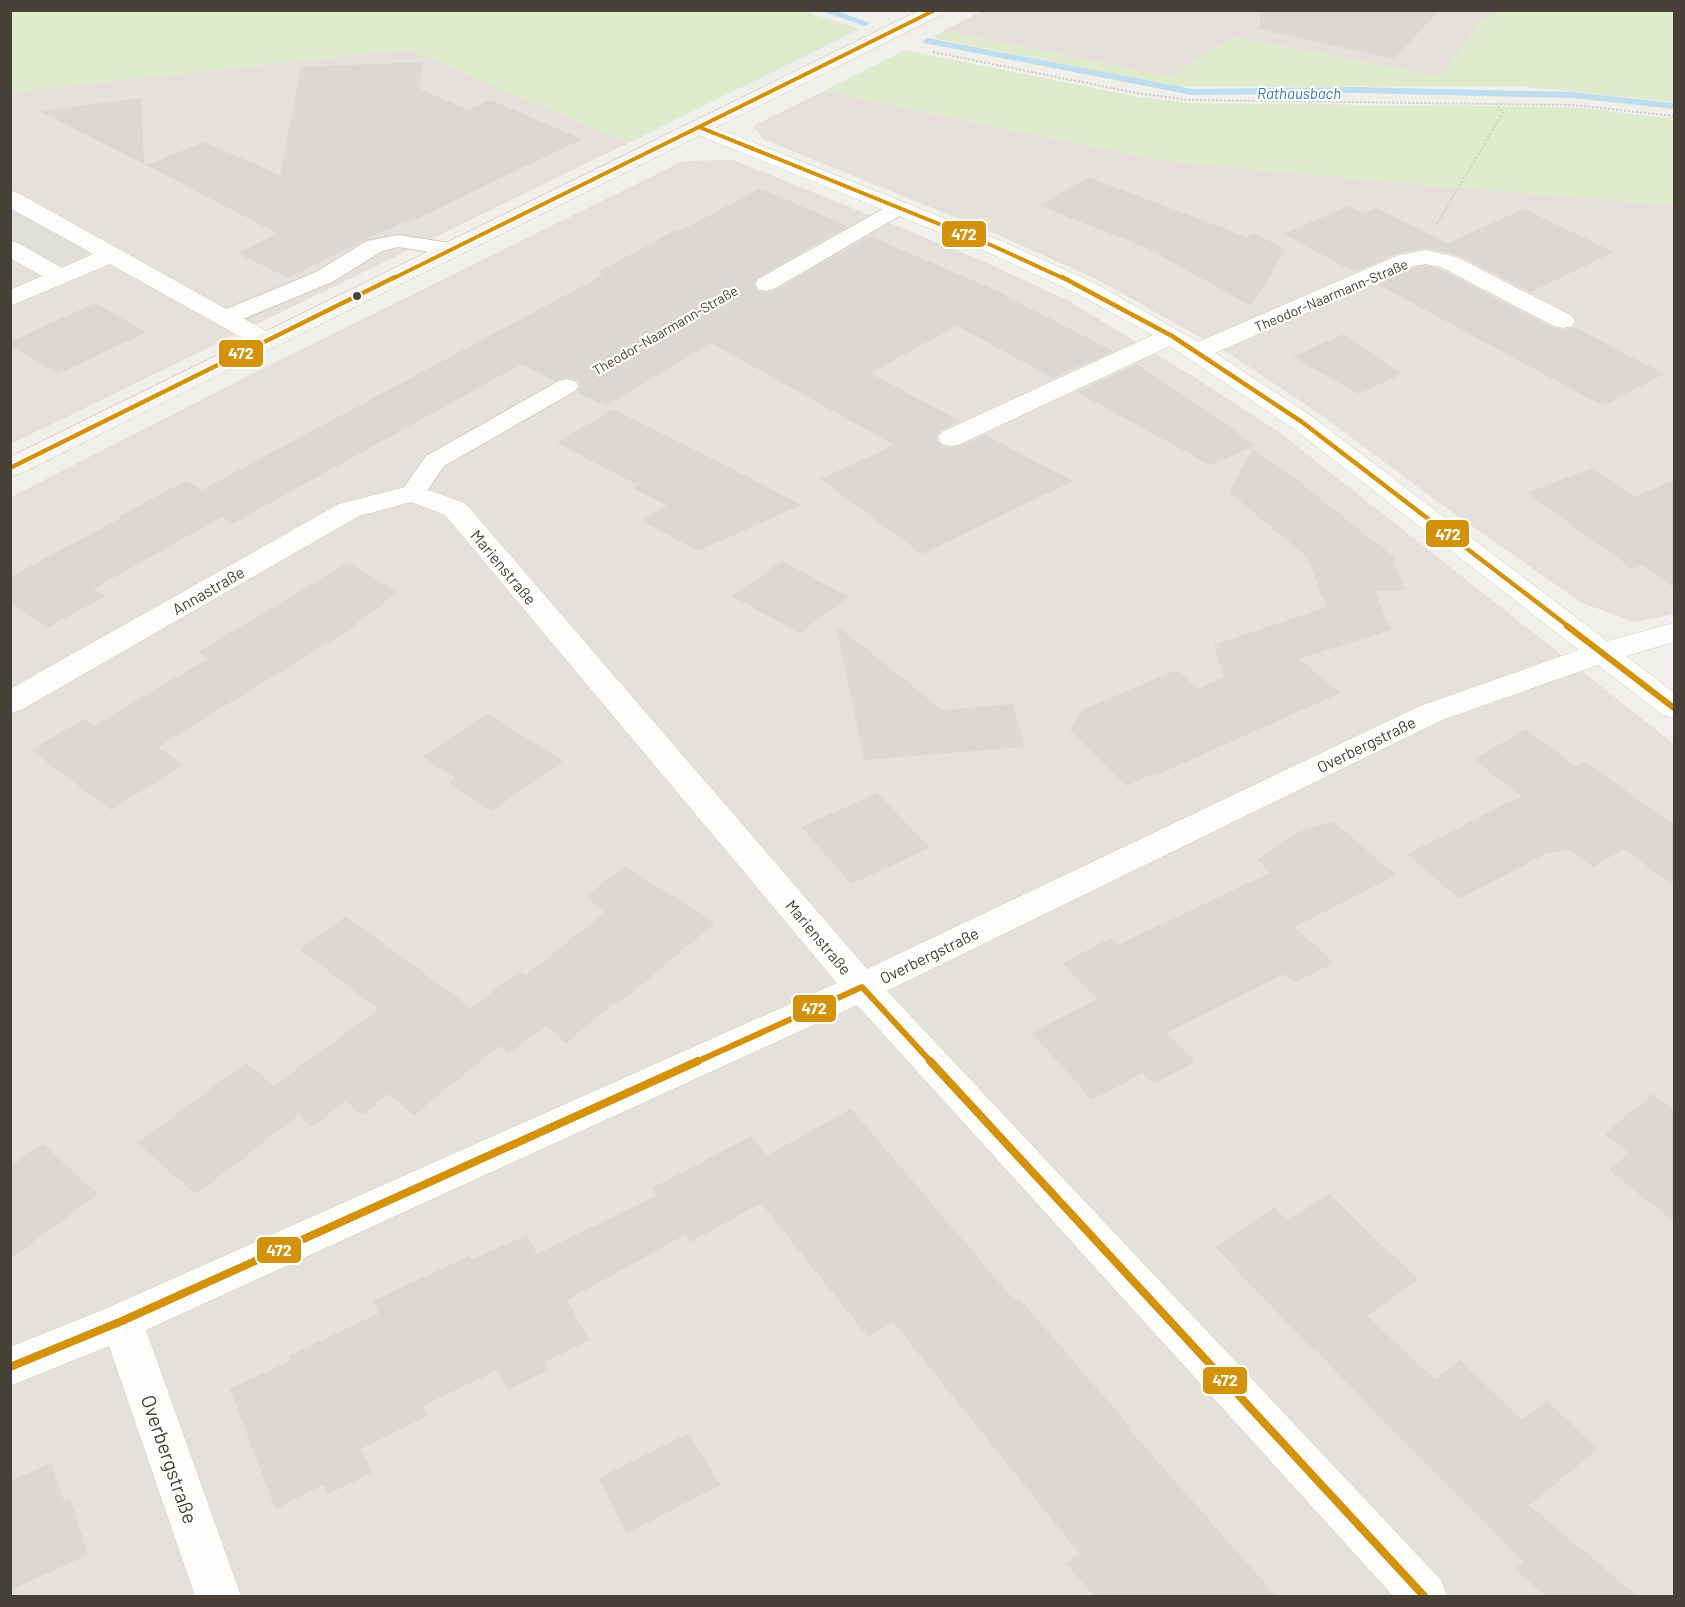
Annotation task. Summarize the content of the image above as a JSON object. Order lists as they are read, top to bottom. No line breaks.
{"streets":{"street":["Theodor-Naarmann-Straße","Marienstraße","Annastraße","Overbergstraße"]},"crossings":[["Marienstraße","Annastraße"],["Marienstraße","Overbergstraße"]],"water":["Rathausbach"],"lines":["transit line 472"]}
